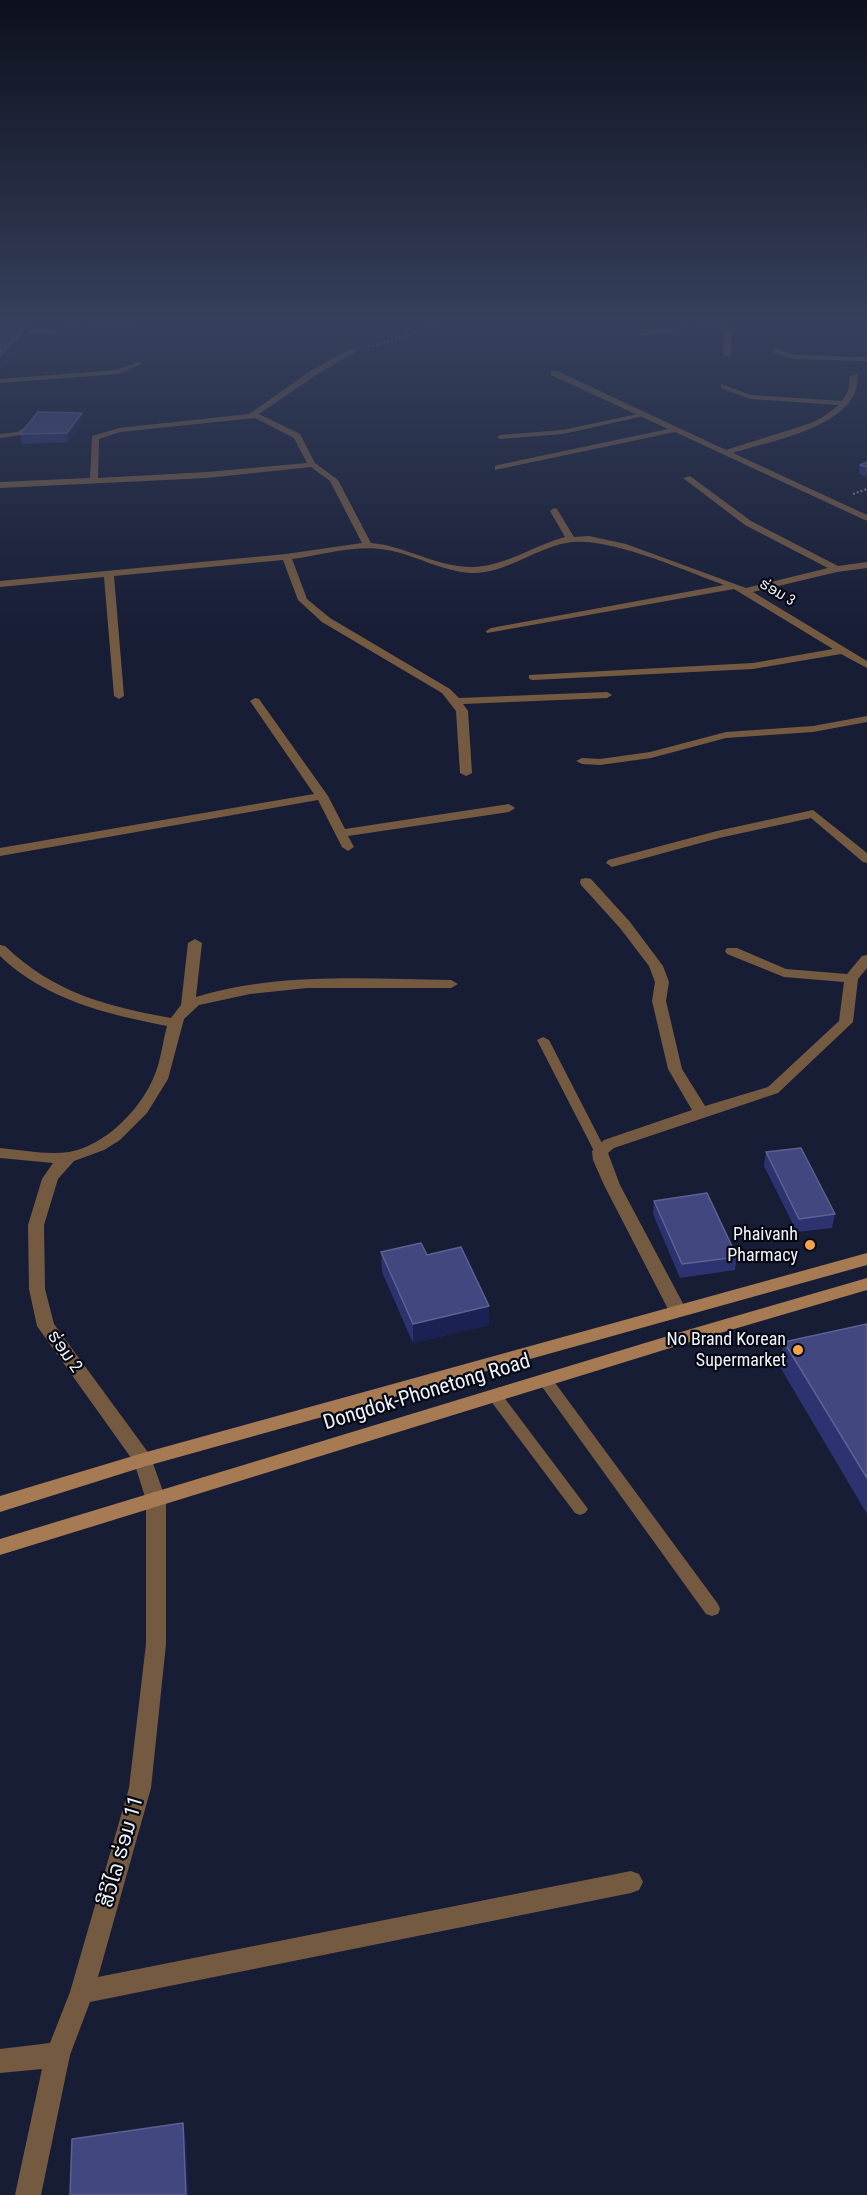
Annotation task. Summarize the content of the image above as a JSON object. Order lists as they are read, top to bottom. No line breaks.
{"streets":{"main road":["Dongdok-Phonetong Road"],"street":["ຮ່ອມ 3","ຮ່ອມ 2","ສີວິໄລ ຮ່ອມ 11"]},"crossings":[["ຮ່ອມ 2","Dongdok-Phonetong Road"],["ຮ່ອມ 2","ສີວິໄລ ຮ່ອມ 11"],["Dongdok-Phonetong Road","ສີວິໄລ ຮ່ອມ 11"]],"places":["Phaivanh Pharmacy","No Brand Korean Supermarket"]}
